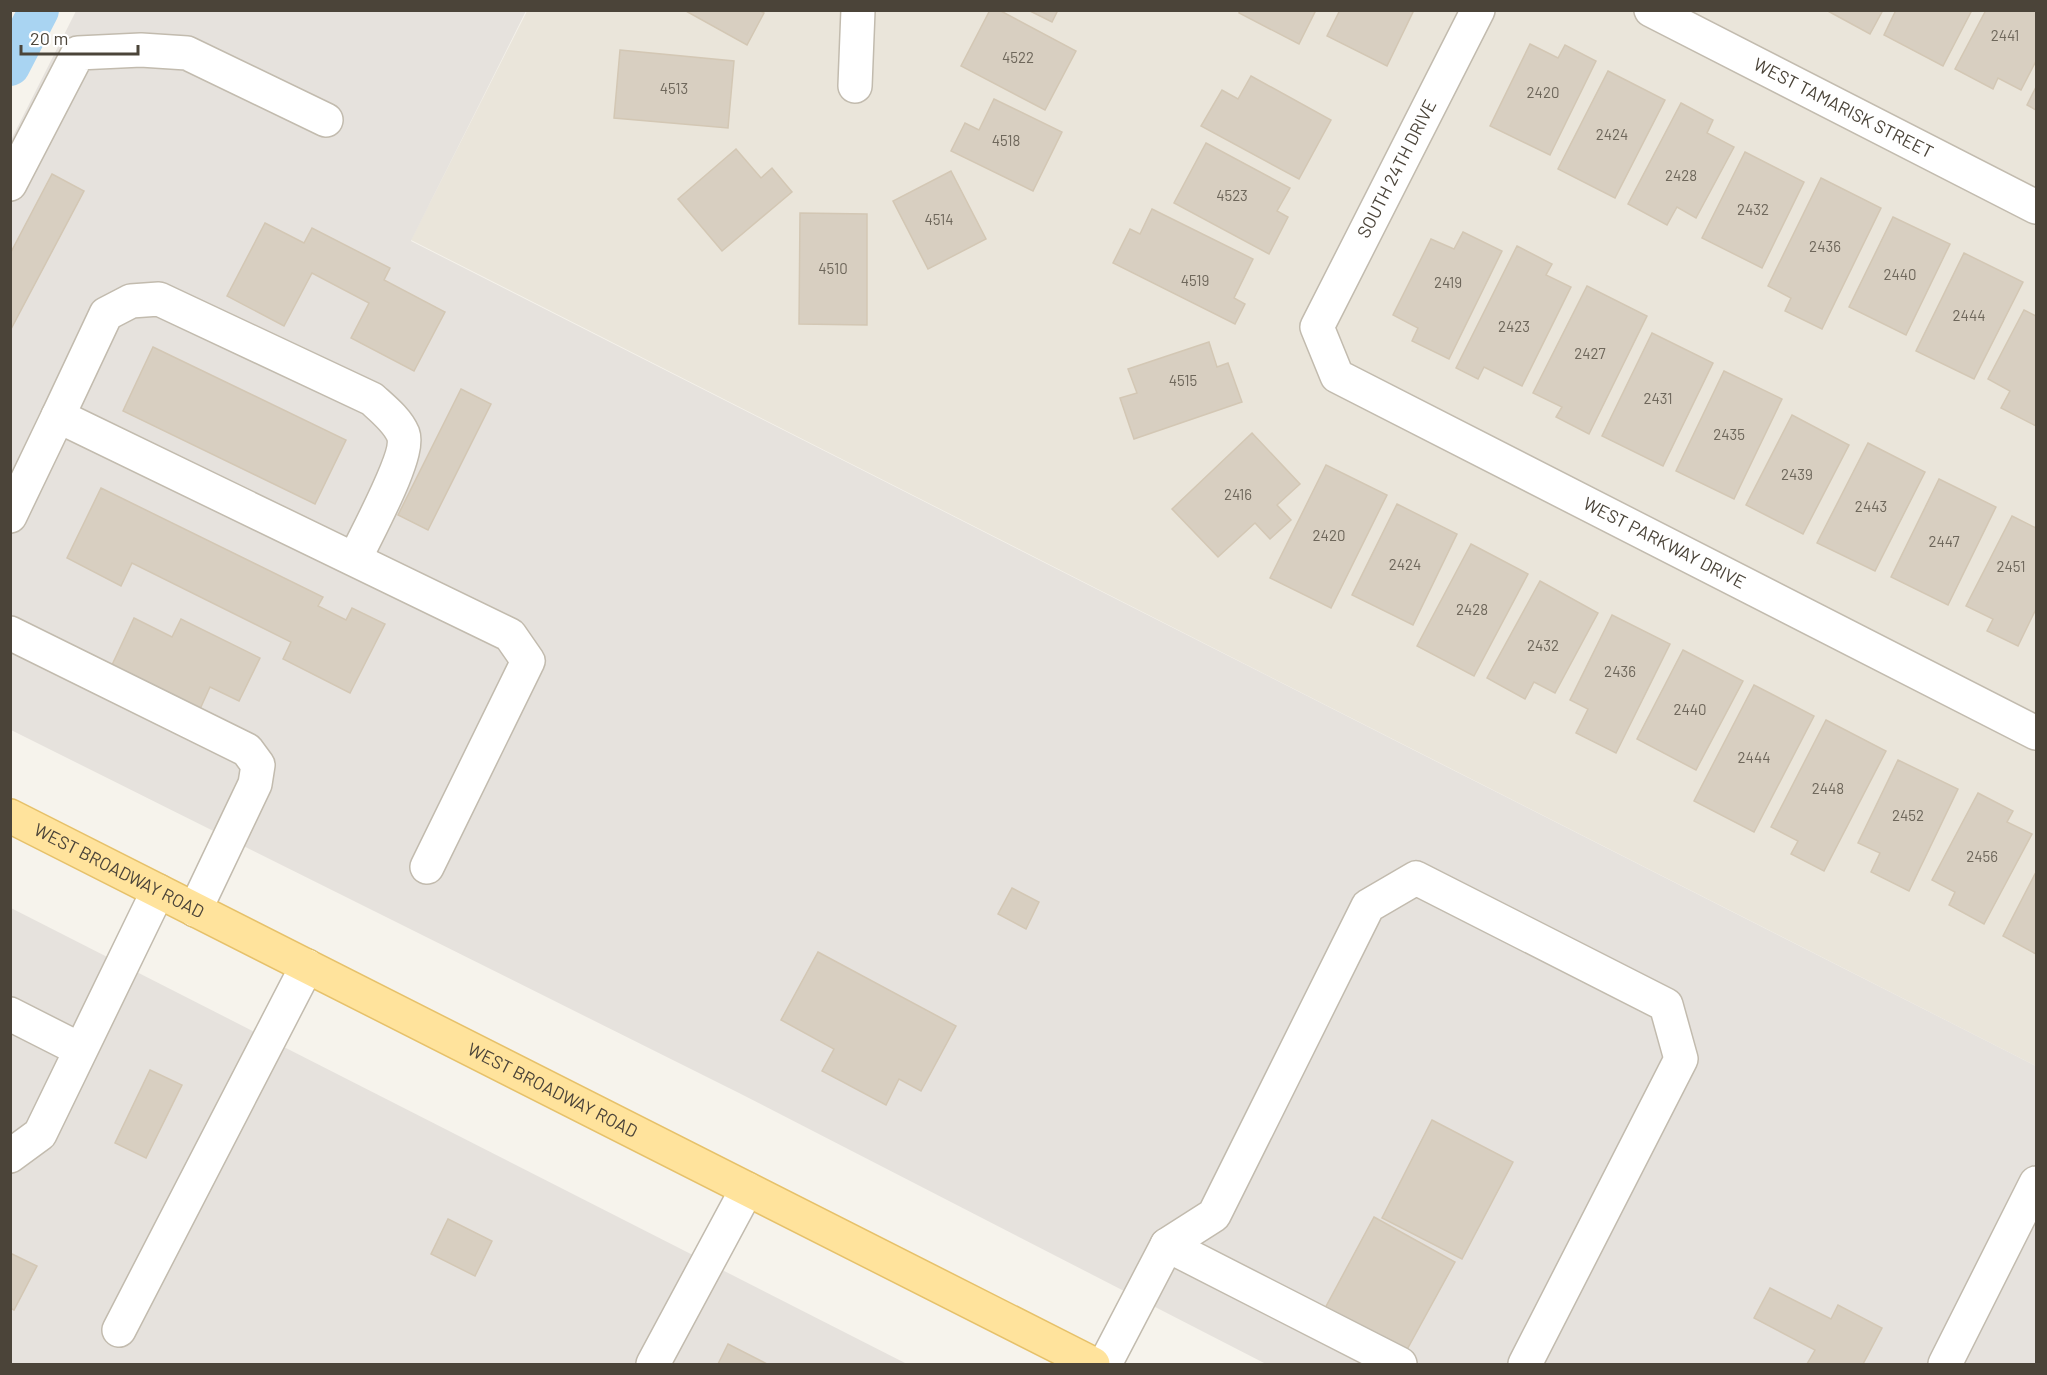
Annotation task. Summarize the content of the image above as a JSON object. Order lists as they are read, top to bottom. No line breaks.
{"streets":{"main road":["WEST BROADWAY ROAD"],"street":["WEST TAMARISK STREET","SOUTH 24TH DRIVE","WEST PARKWAY DRIVE"]},"crossings":[["SOUTH 24TH DRIVE","WEST PARKWAY DRIVE"]],"house_numbers":["2441","4522","4513","2420","2424","4518","2428","4523","2432","4514","2436","4510","2440","4519","2419","2444","2423","2427","4515","2431","2435","2439","2416","2443","2420","2447","2424","2451","2428","2432","2436","2440","2444","2448","2452","2456"],"scale_bar":"20 m"}
